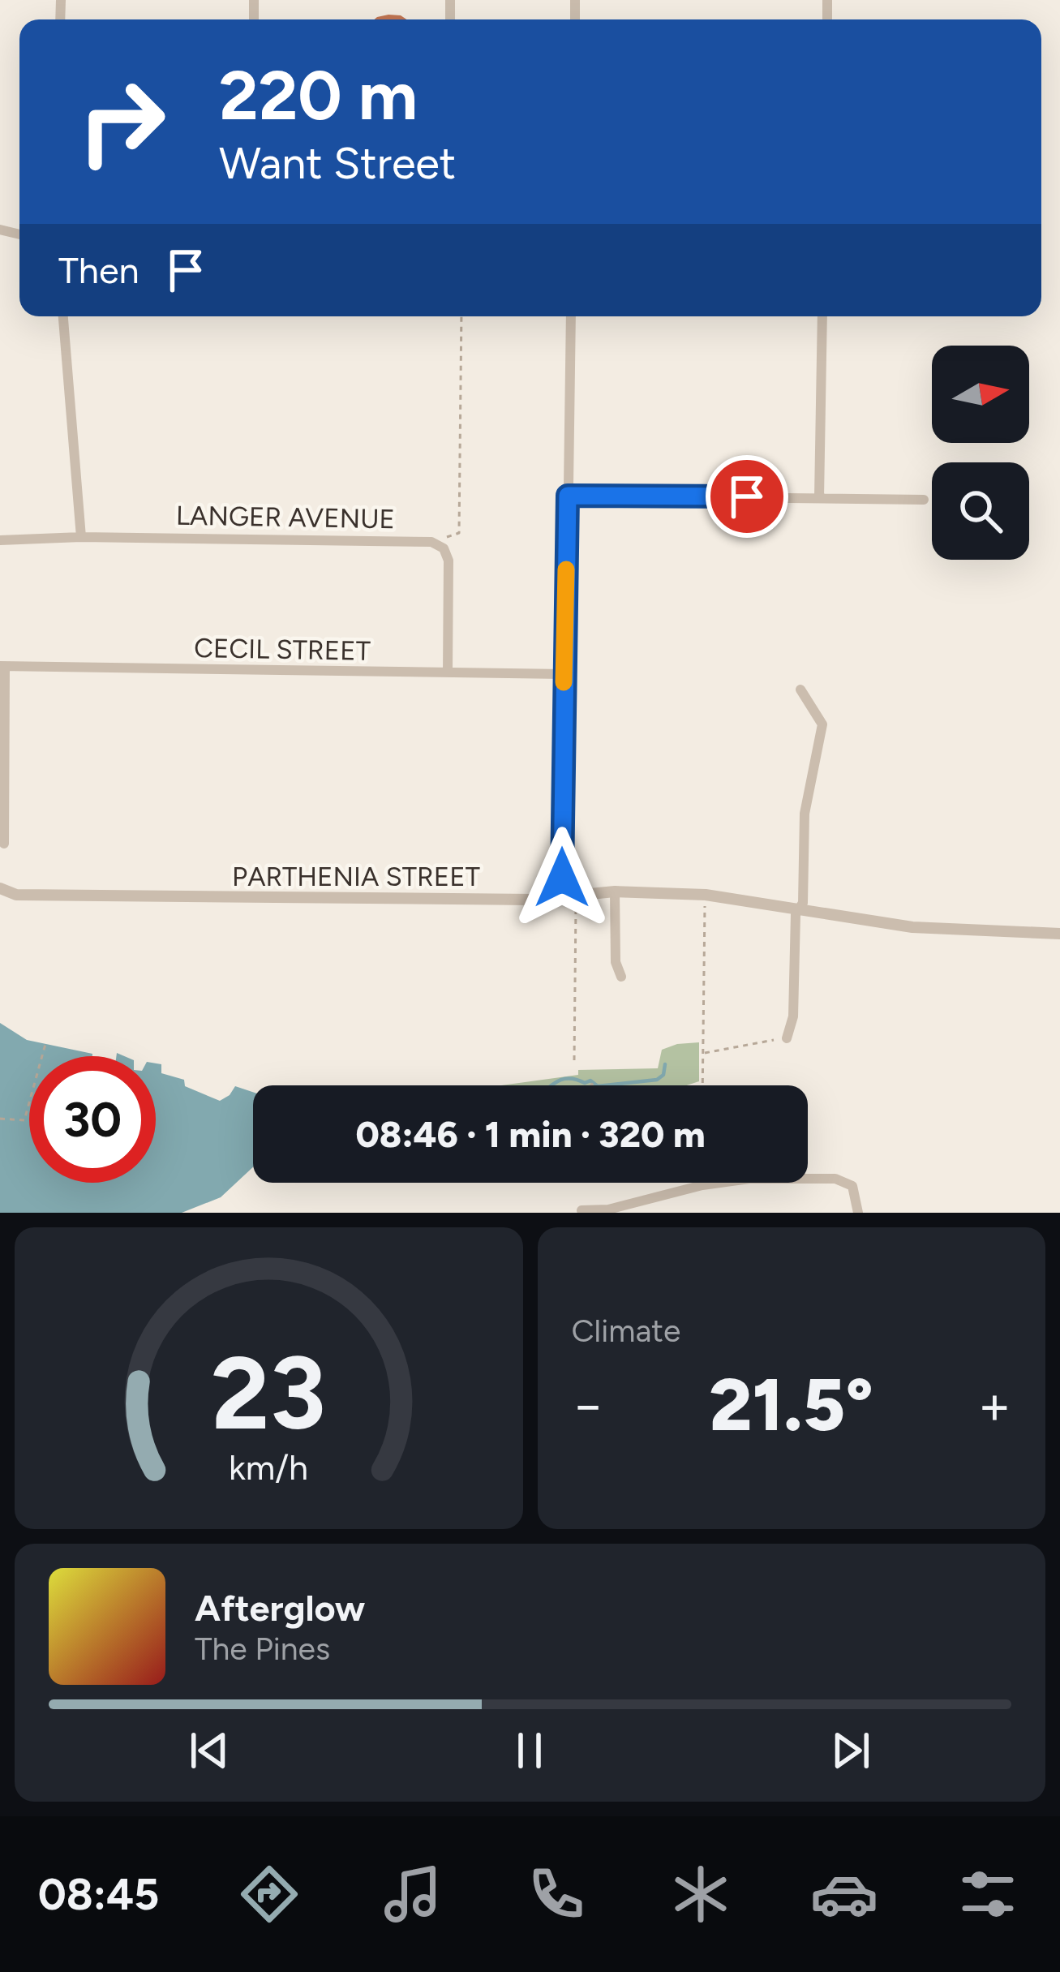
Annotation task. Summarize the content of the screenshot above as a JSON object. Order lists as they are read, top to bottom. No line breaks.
{"streets":{"street":["LANGER AVENUE","CECIL STREET","PARTHENIA STREET"]},"crossings":[["LANGER AVENUE","CECIL STREET"]],"north":"right","page":{"turn":["220 m","Want Street"],"then":"Then","limit":"30","trip":"08:46 · 1 min · 320 m","tile":"Climate","heat":["−","21.5°","+"],"song":["Afterglow","The Pines"],"tabs":"08:45","gauge":["23","km/h"]}}
